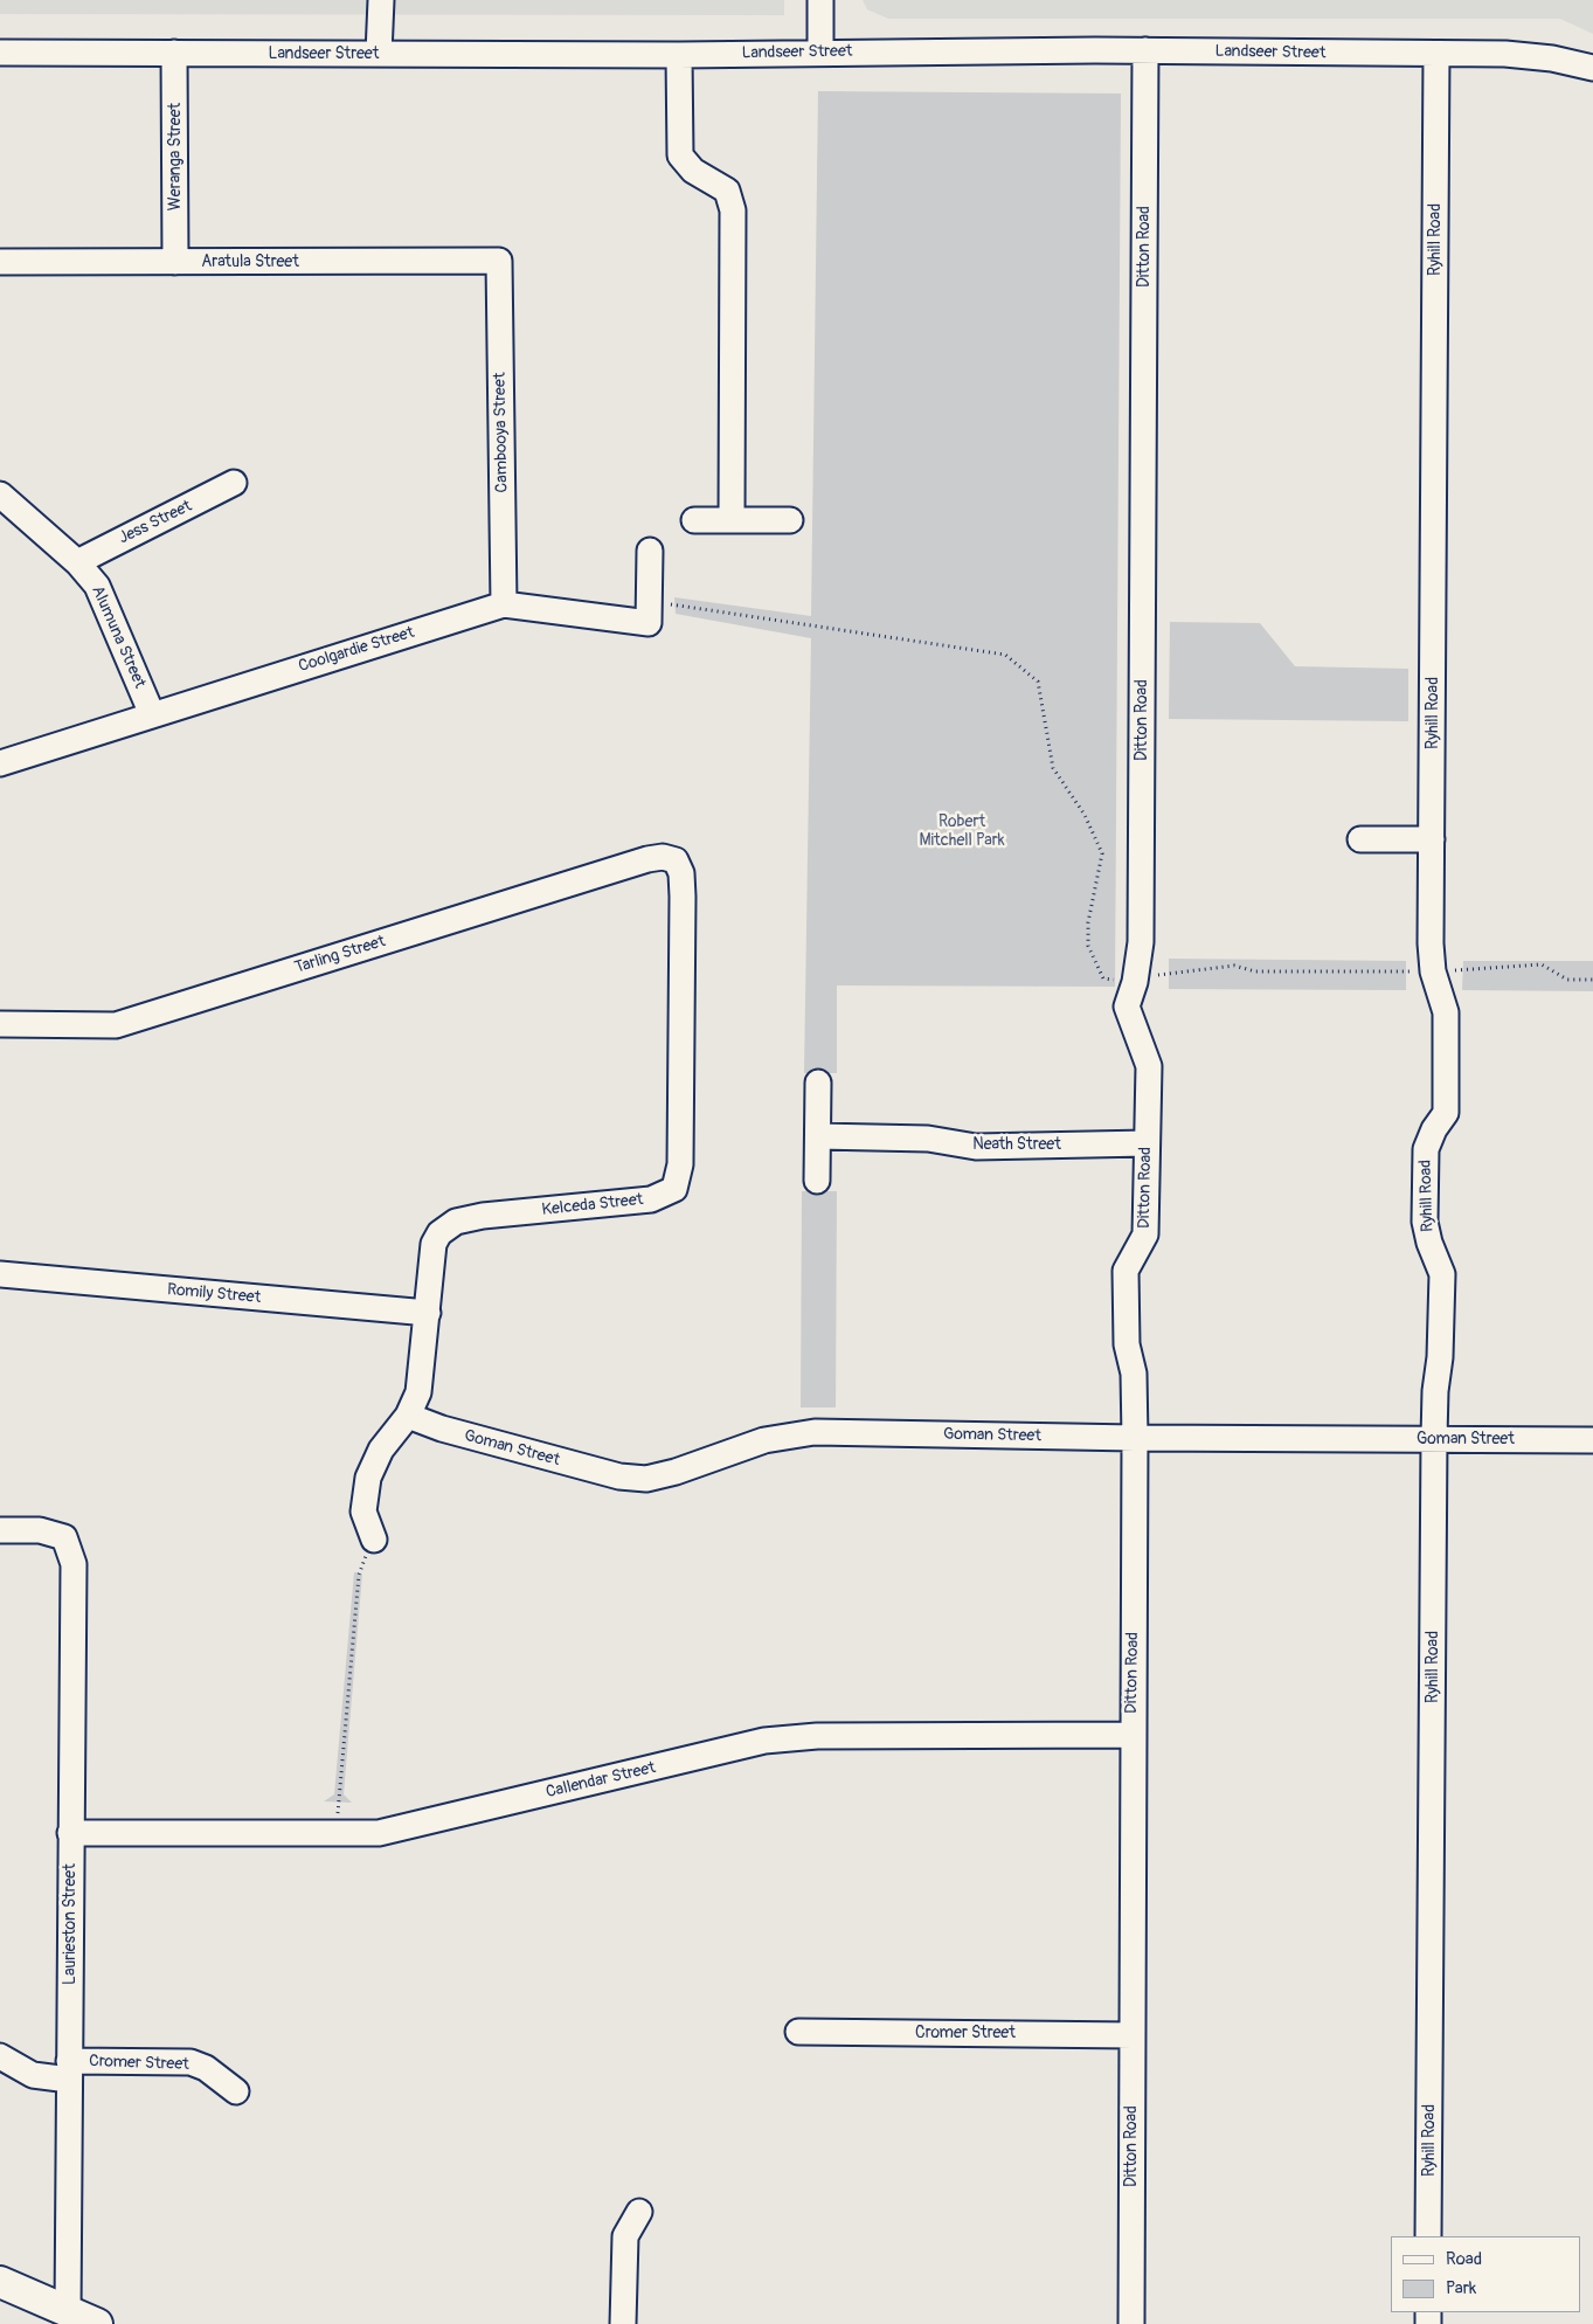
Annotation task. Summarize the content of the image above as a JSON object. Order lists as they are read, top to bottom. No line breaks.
{"streets":{"street":["Landseer Street","Weranga Street","Ryhill Road","Ditton Road","Aratula Street","Cambooya Street","Jess Street","Alumuna Street","Coolgardie Street","Tarling Street","Neath Street","Kelceda Street","Romily Street","Goman Street","Callendar Street","Laurieston Street","Cromer Street"]},"crossings":[["Landseer Street","Weranga Street"],["Landseer Street","Ryhill Road"],["Landseer Street","Ditton Road"],["Weranga Street","Aratula Street"],["Ryhill Road","Goman Street"],["Ditton Road","Neath Street"],["Ditton Road","Goman Street"],["Ditton Road","Callendar Street"],["Ditton Road","Cromer Street"],["Aratula Street","Cambooya Street"],["Cambooya Street","Coolgardie Street"],["Jess Street","Alumuna Street"],["Alumuna Street","Coolgardie Street"],["Tarling Street","Kelceda Street"],["Kelceda Street","Romily Street"],["Kelceda Street","Goman Street"],["Callendar Street","Laurieston Street"],["Laurieston Street","Cromer Street"]],"parks":["Robert Mitchell Park"],"legend":["Road","Park"]}
